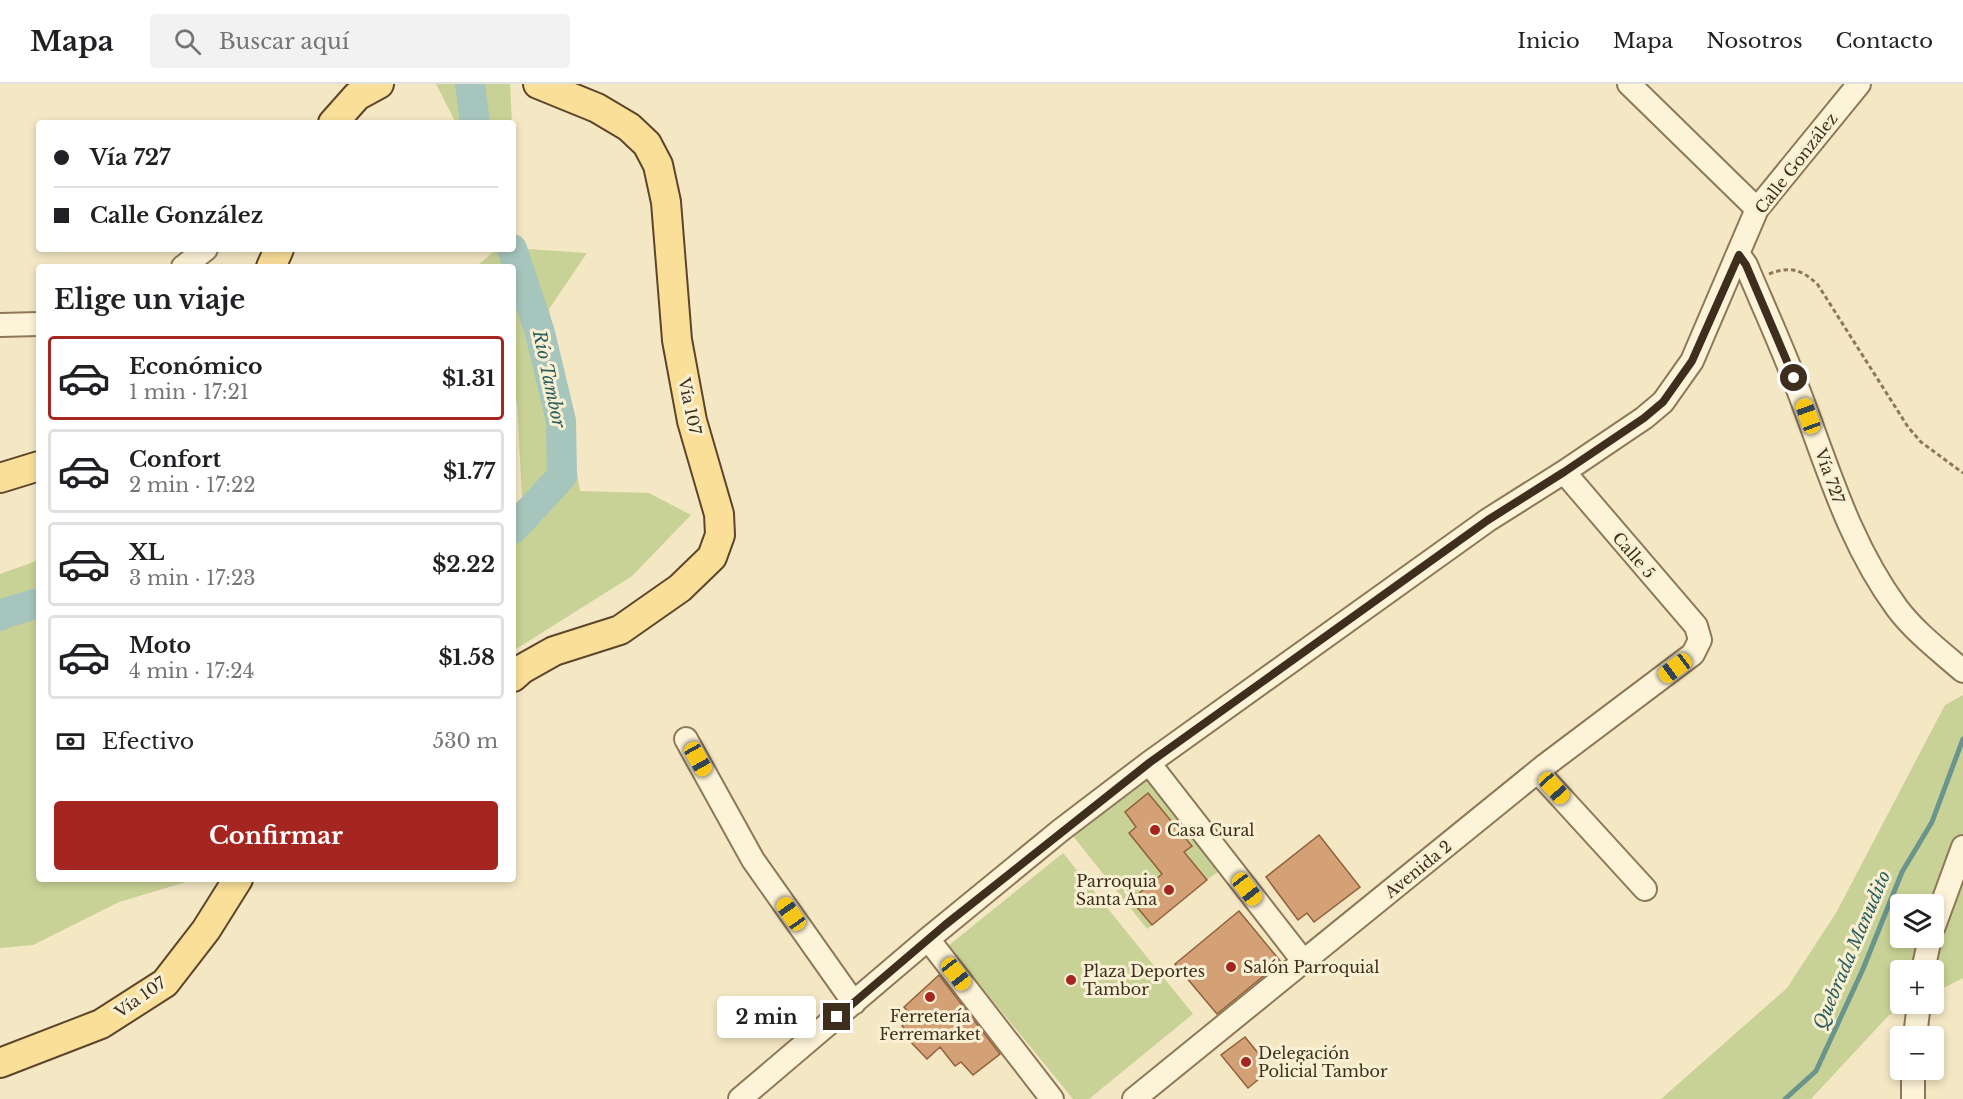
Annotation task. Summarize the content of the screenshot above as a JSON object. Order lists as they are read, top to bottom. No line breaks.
{"streets":{"main road":["Vía 107"],"street":["Calle González","Vía 727","Calle 5","Avenida 2"]},"crossings":[["Calle González","Vía 727"],["Calle González","Calle 5"],["Calle 5","Avenida 2"]],"water":["Río Tambor","Quebrada Manudito"],"places":["Casa Cural","Parroquia Santa Ana","Salón Parroquial","Plaza Deportes Tambor","Ferretería Ferremarket","Delegación Policial Tambor"],"page":{"header":"Mapa","search":"Buscar aquí","nav":["Inicio","Mapa","Nosotros","Contacto"],"banner":["Vía 727","Calle González"],"heading":"Elige un viaje","list":[{"name":"Económico","note":"1 min · 17:21","value":"$1.31"},{"name":"Confort","note":"2 min · 17:22","value":"$1.77"},{"name":"XL","note":"3 min · 17:23","value":"$2.22"},{"name":"Moto","note":"4 min · 17:24","value":"$1.58"}],"pay":["Efectivo","530 m"],"buttons":"Confirmar","map_buttons":["+","−"],"bubble":"2 min"}}
